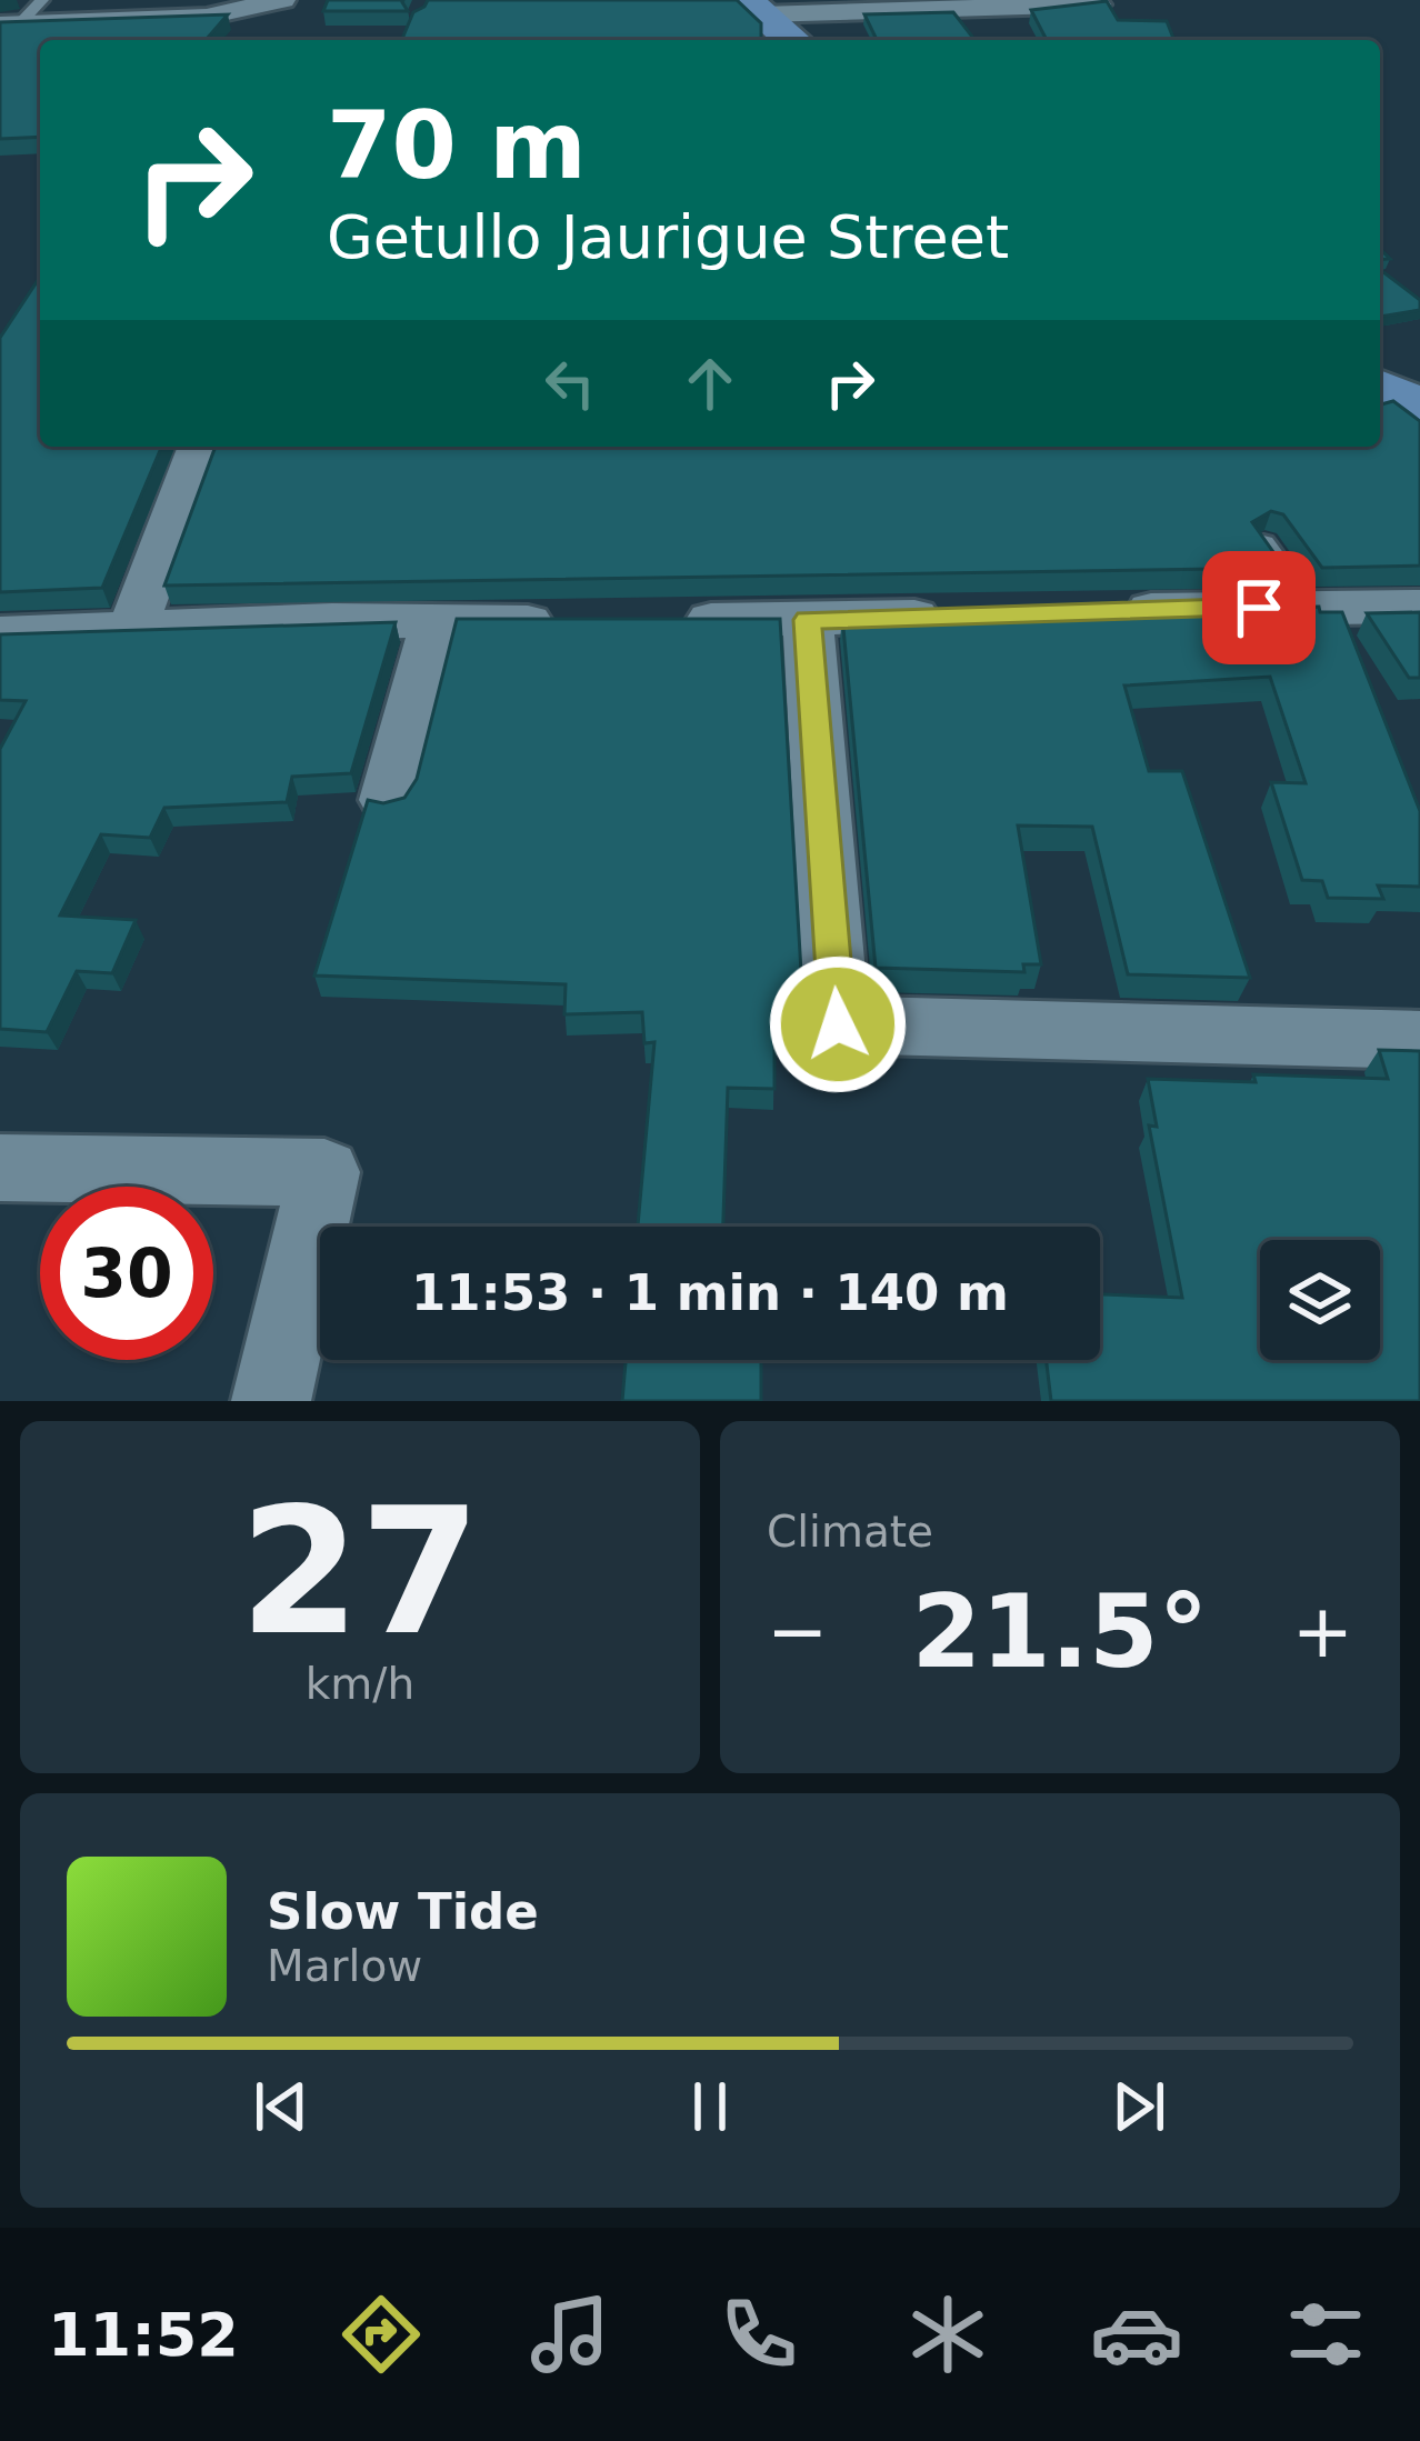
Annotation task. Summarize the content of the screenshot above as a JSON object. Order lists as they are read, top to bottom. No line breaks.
{"page":{"turn":["70 m","Getullo Jaurigue Street"],"limit":"30","trip":"11:53 · 1 min · 140 m","tile":[["27","km/h"],"Climate"],"heat":["−","21.5°","+"],"song":["Slow Tide","Marlow"],"tabs":"11:52"}}
